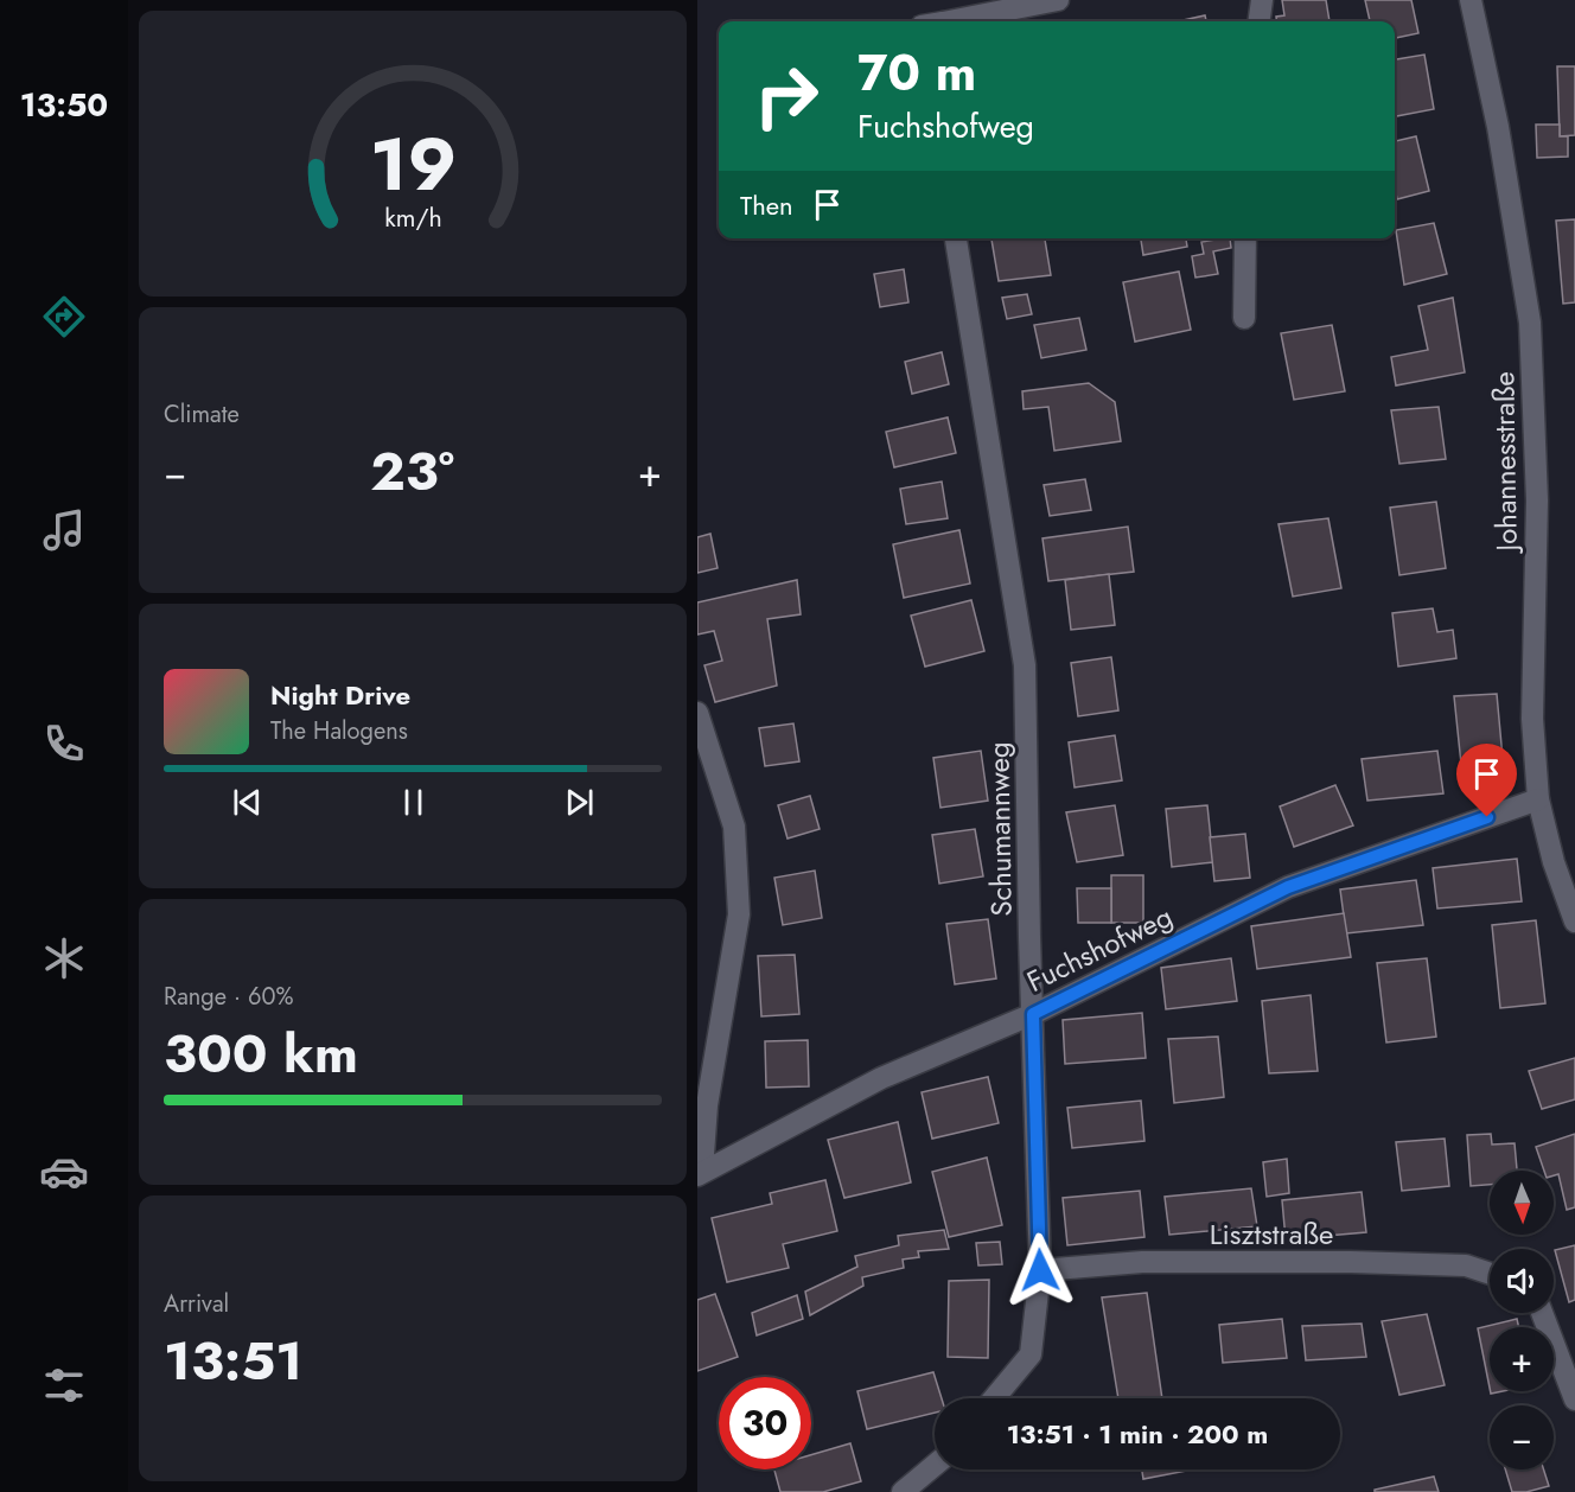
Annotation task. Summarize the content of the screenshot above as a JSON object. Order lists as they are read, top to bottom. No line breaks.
{"streets":{"street":["Johannesstraße","Schumannweg","Fuchshofweg","Lisztstraße"]},"crossings":[["Johannesstraße","Fuchshofweg"],["Schumannweg","Fuchshofweg"],["Schumannweg","Lisztstraße"]],"north":"bottom","page":{"tabs":"13:50","turn":["70 m","Fuchshofweg"],"then":"Then","tile":["Climate",["Range · 60%","300 km"],["Arrival","13:51"]],"heat":["−","23°","+"],"song":["Night Drive","The Halogens"],"map_buttons":["+","−"],"limit":"30","trip":"13:51 · 1 min · 200 m","gauge":["19","km/h"]}}
